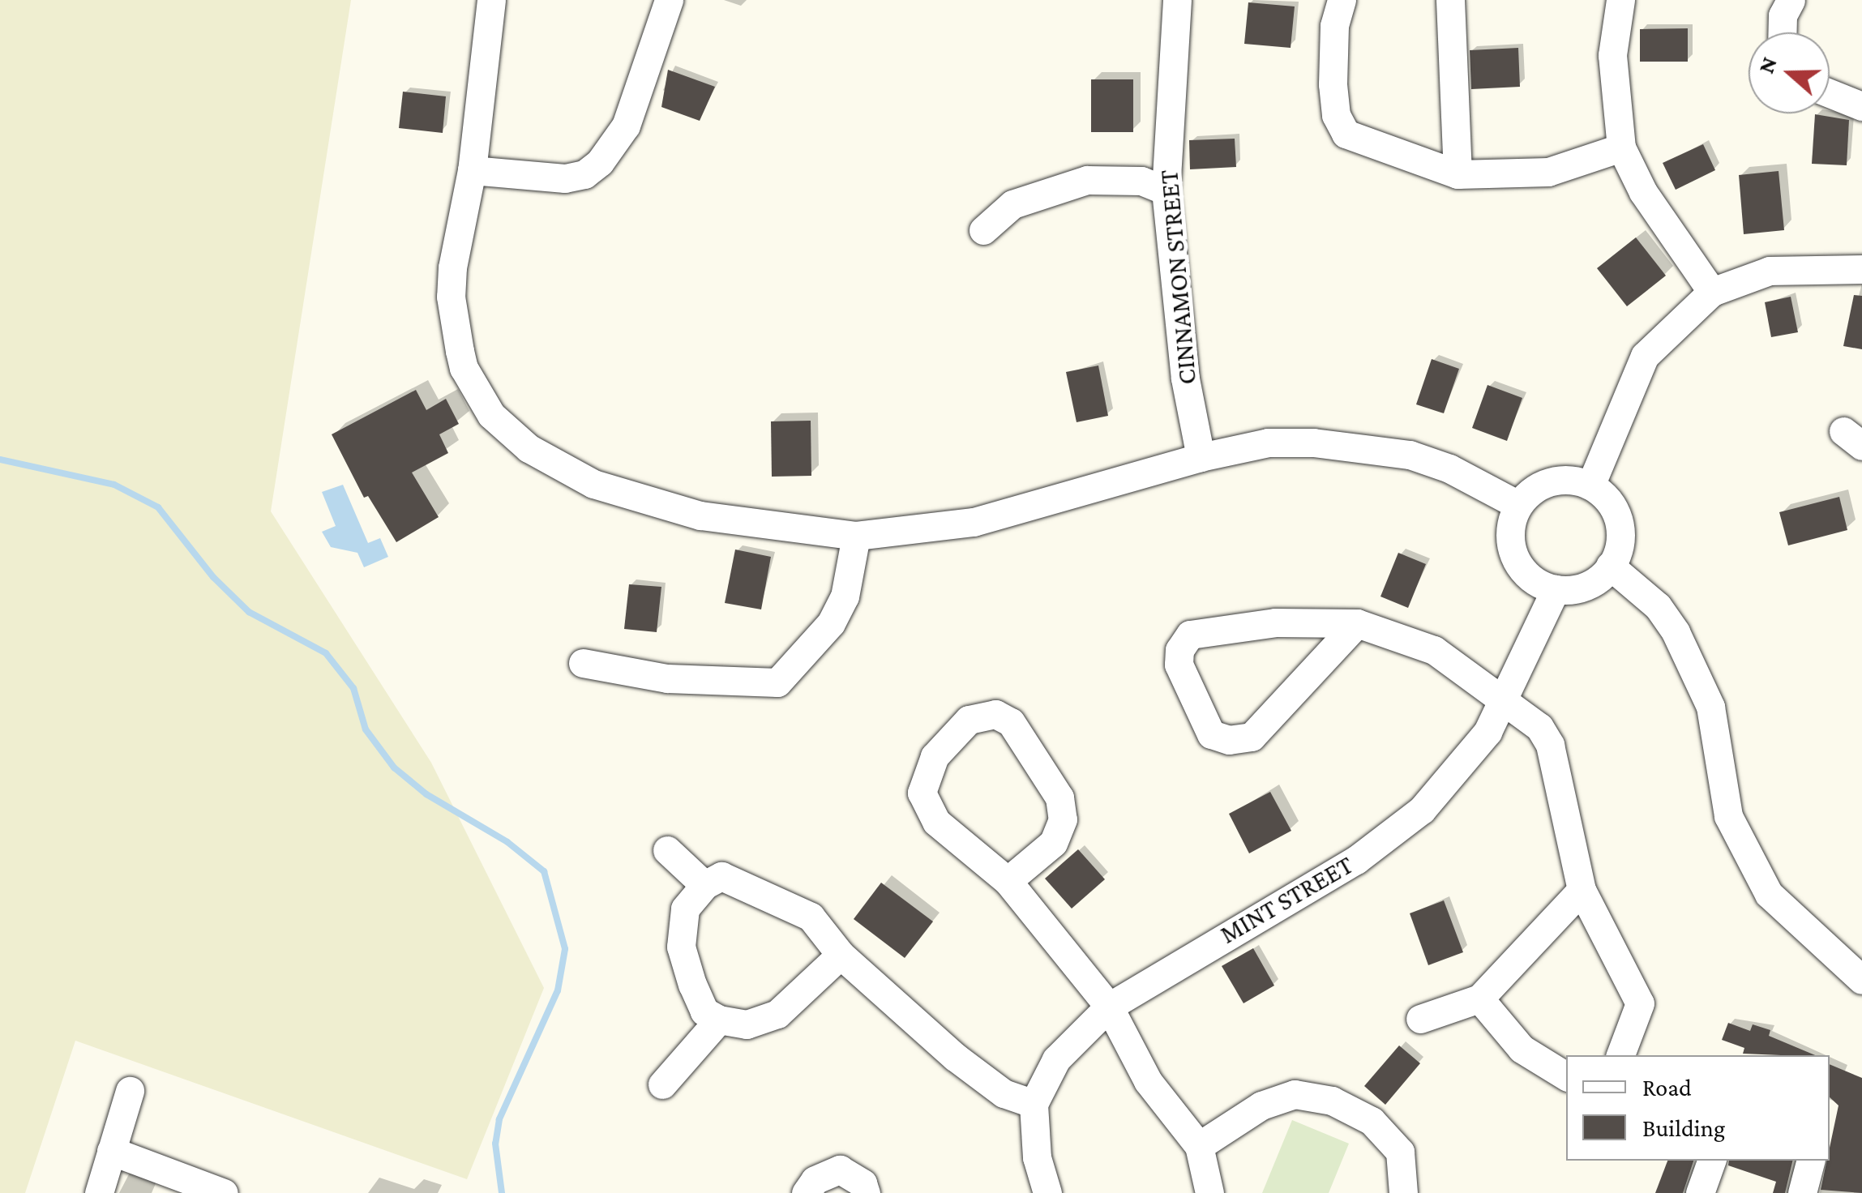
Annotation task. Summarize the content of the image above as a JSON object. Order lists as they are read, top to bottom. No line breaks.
{"streets":{"street":["CINNAMON STREET","MINT STREET"]},"legend":["Road","Building"],"north":"left"}
